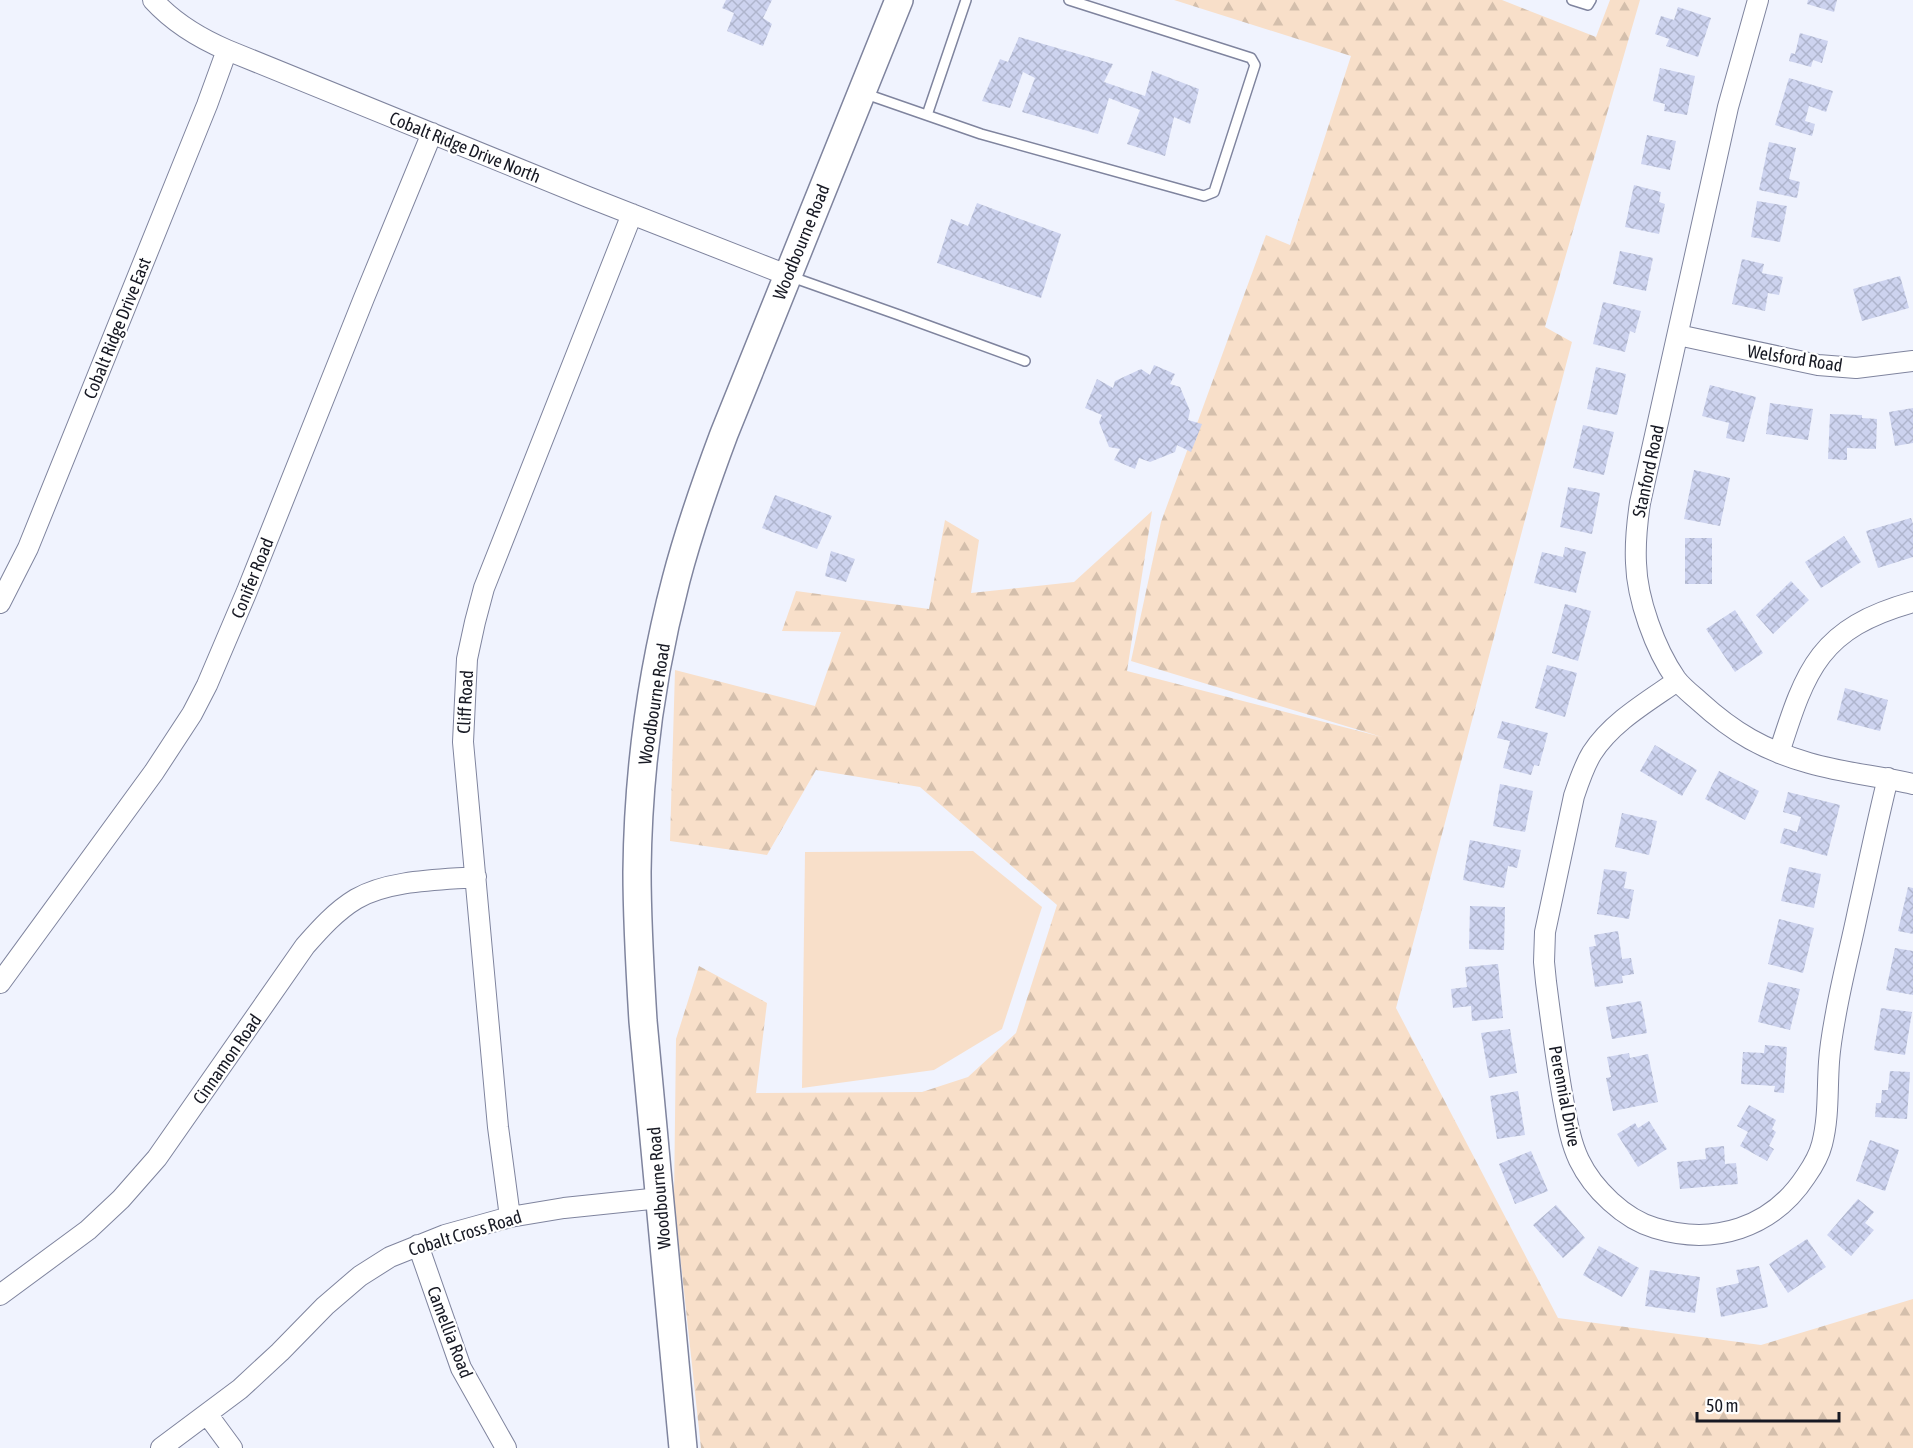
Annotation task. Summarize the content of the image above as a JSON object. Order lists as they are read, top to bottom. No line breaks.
{"streets":{"main road":["Woodbourne Road"],"street":["Cobalt Ridge Drive North","Cobalt Ridge Drive East","Welsford Road","Stanford Road","Conifer Road","Cliff Road","Cinnamon Road","Perennial Drive","Cobalt Cross Road","Camellia Road"]},"crossings":[["Cobalt Ridge Drive North","Woodbourne Road"],["Cobalt Ridge Drive North","Cobalt Ridge Drive East"],["Cobalt Ridge Drive North","Conifer Road"],["Cobalt Ridge Drive North","Cliff Road"],["Woodbourne Road","Cobalt Cross Road"],["Welsford Road","Stanford Road"],["Stanford Road","Perennial Drive"],["Cliff Road","Cinnamon Road"],["Cliff Road","Cobalt Cross Road"],["Cobalt Cross Road","Camellia Road"]],"scale_bar":"50 m"}
